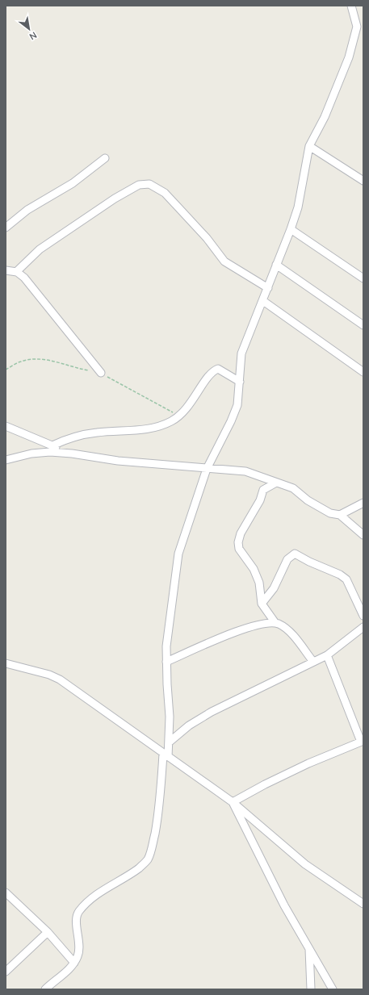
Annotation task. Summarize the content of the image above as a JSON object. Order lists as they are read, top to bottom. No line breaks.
{"north":"bottom right"}
